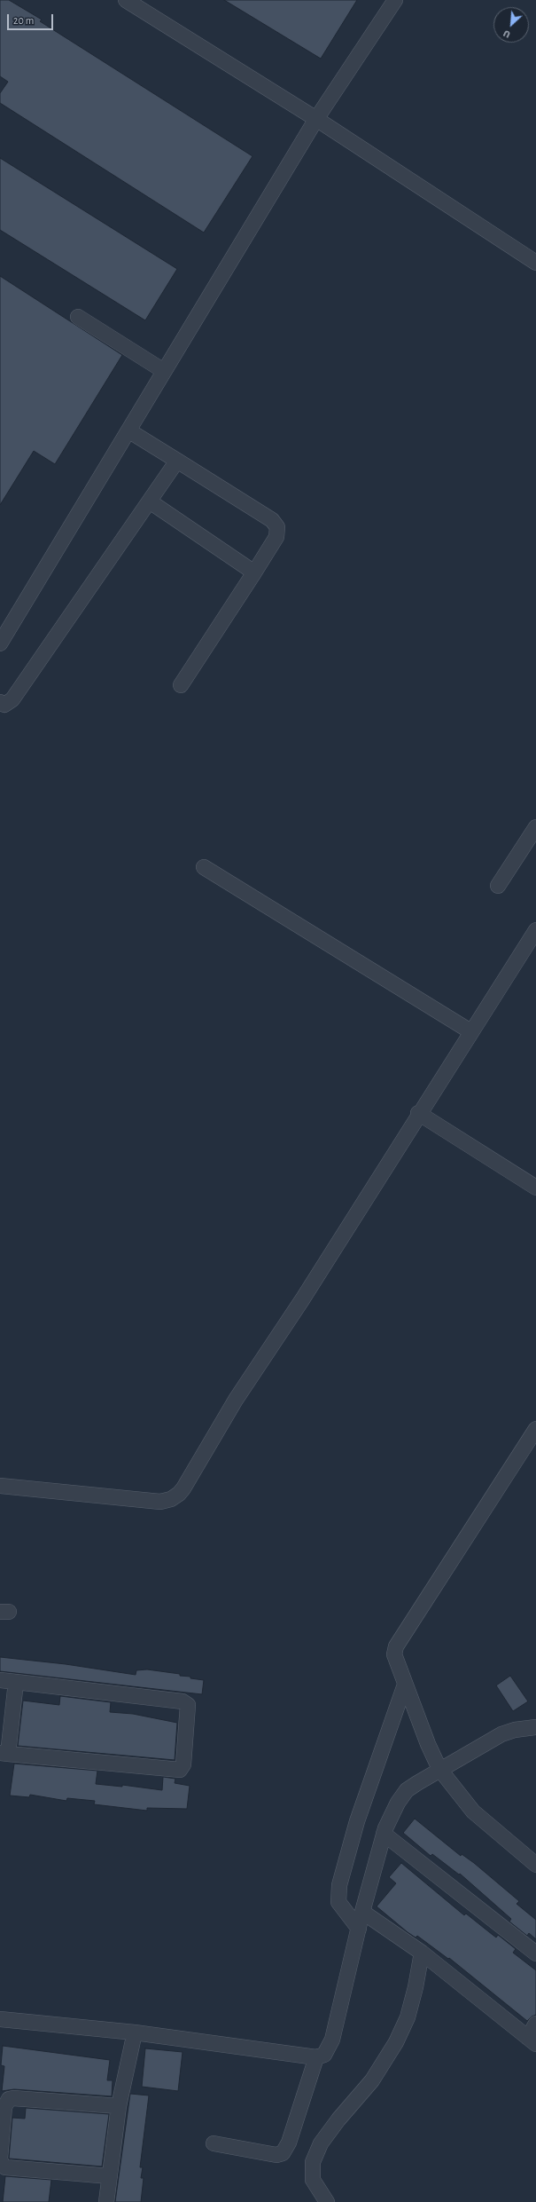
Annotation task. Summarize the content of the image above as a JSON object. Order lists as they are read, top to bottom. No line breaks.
{"scale_bar":"20 m","north":"bottom left"}
